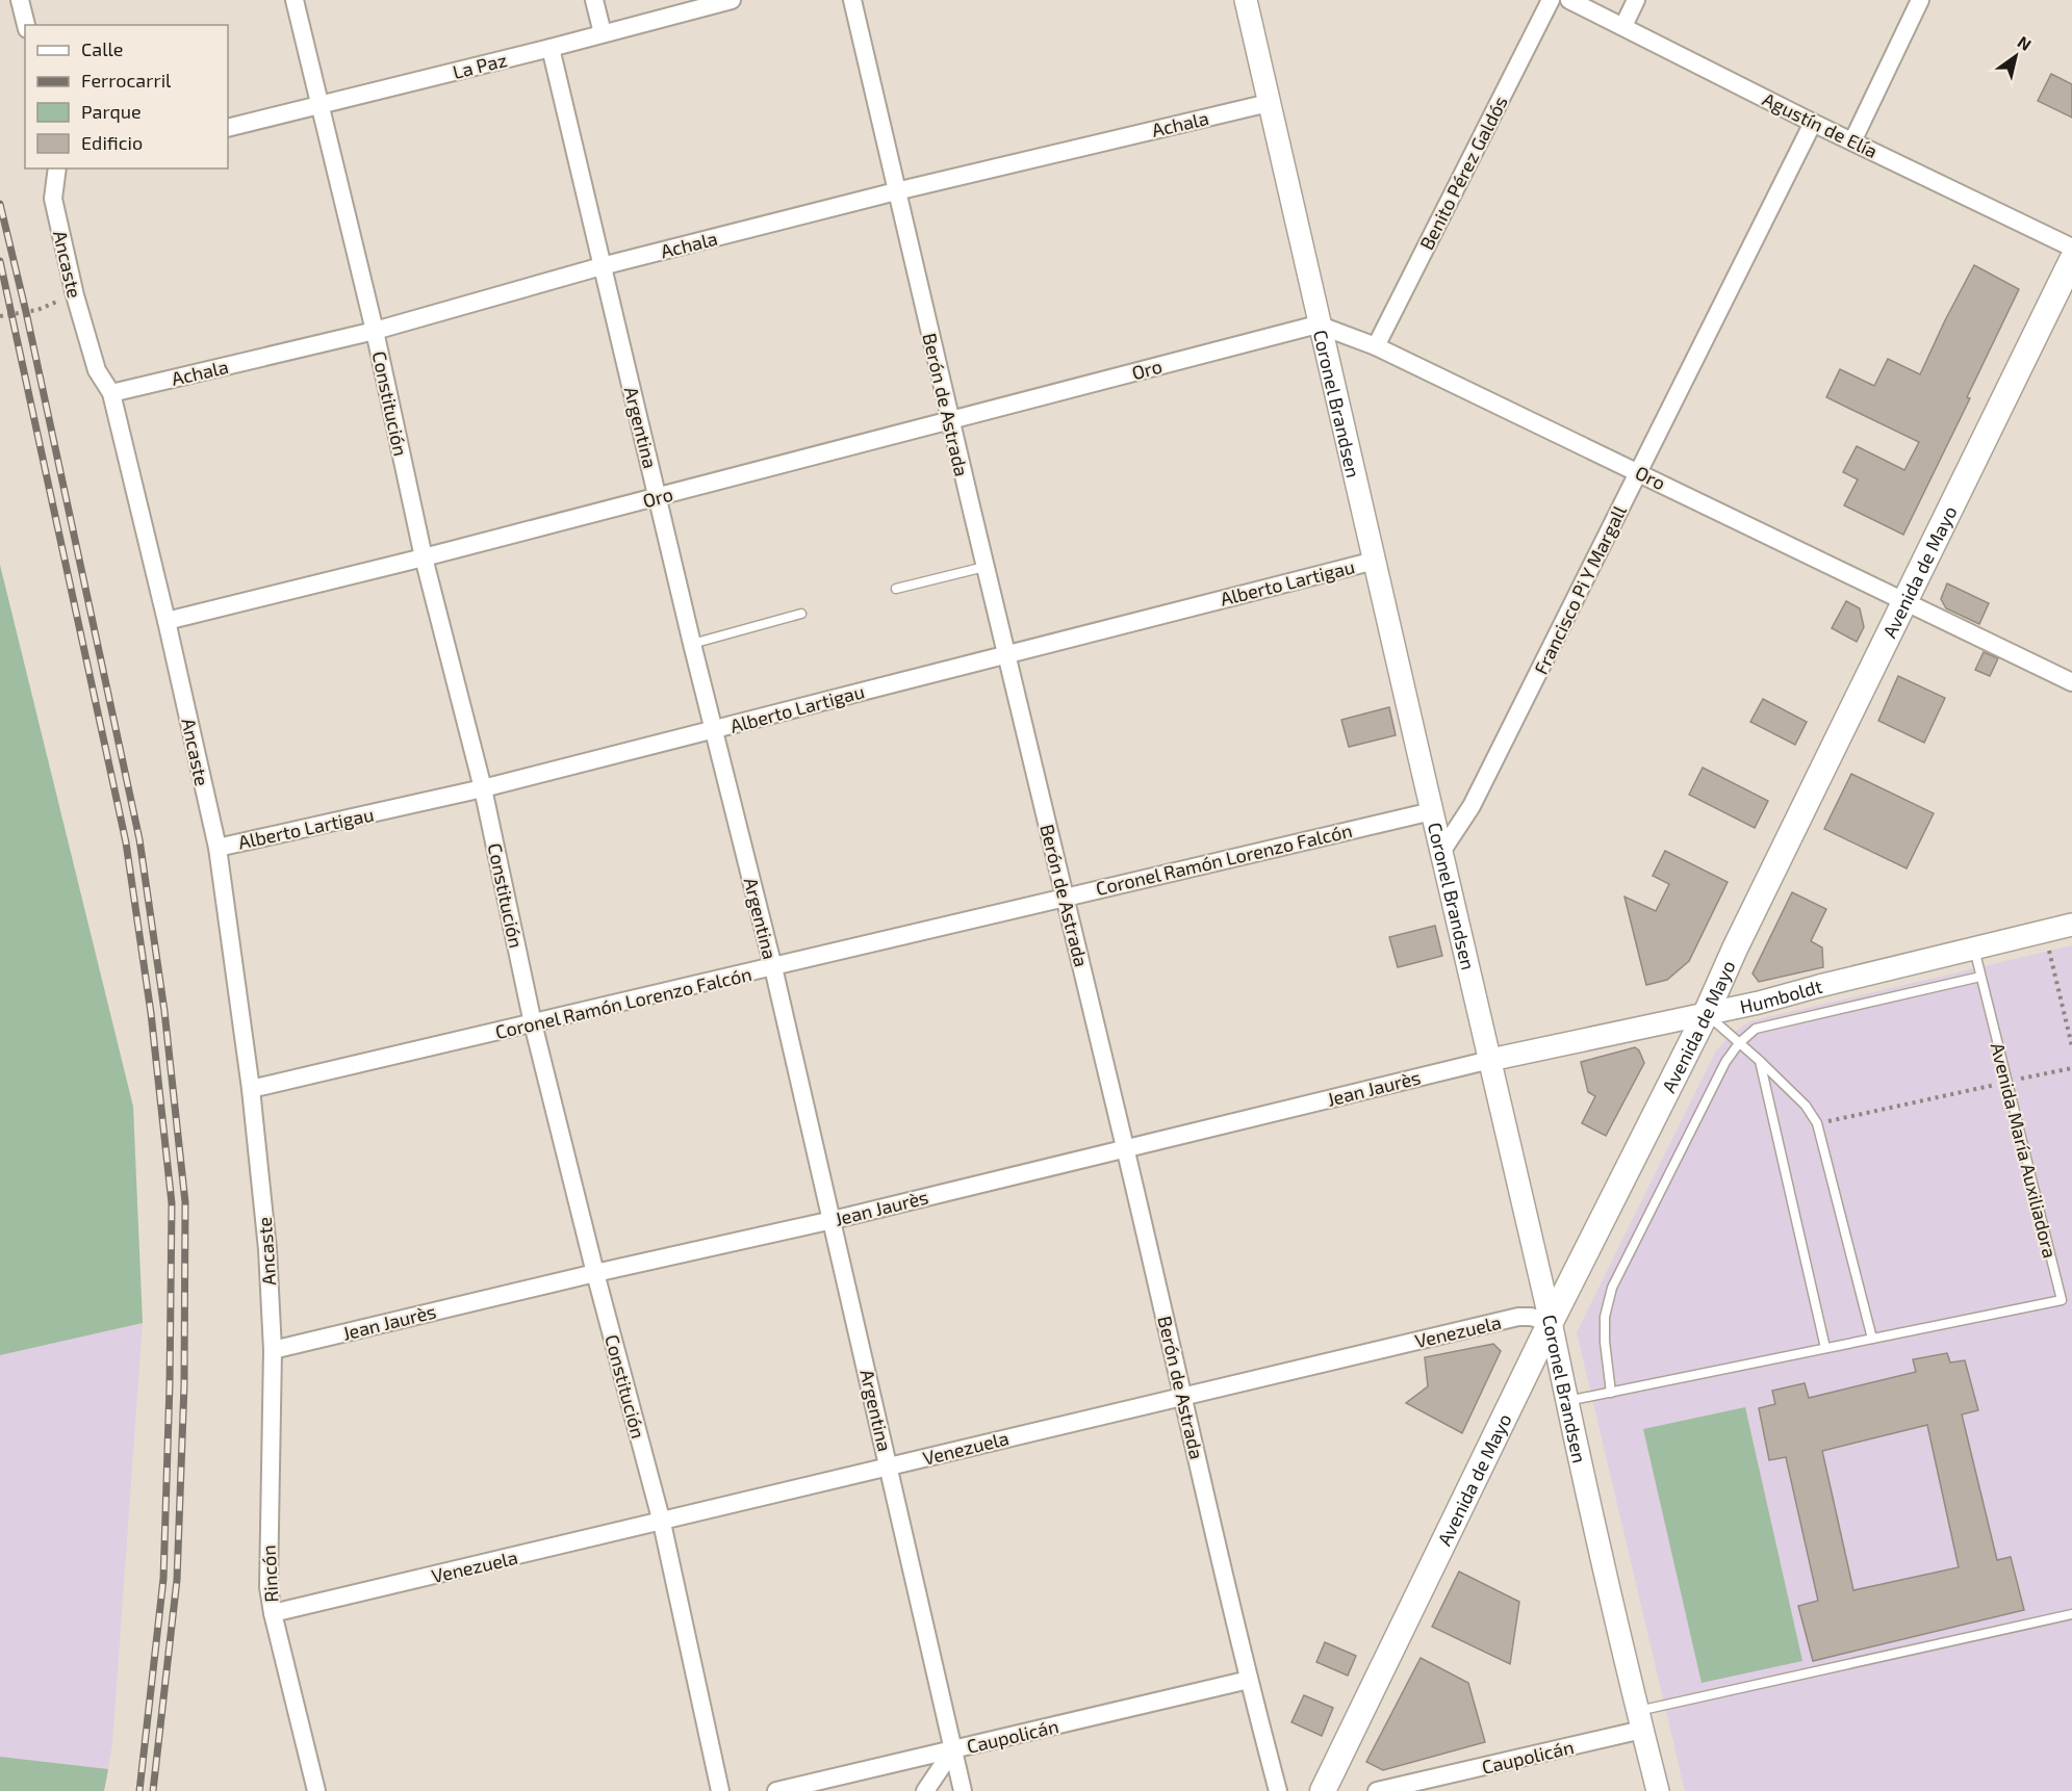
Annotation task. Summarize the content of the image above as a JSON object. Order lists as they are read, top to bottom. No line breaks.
{"streets":{"main road":["Avenida de Mayo"],"street":["La Paz","Achala","Agustín de Elía","Benito Pérez Galdós","Ancaste","Oro","Constitución","Coronel Brandsen","Berón de Astrada","Argentina","Alberto Lartigau","Francisco Pi Y Margall","Coronel Ramón Lorenzo Falcón","Humboldt","Jean Jaurès","Venezuela","Rincón","Caupolicán"],"lane":["Avenida María Auxiliadora"]},"crossings":[["La Paz","Constitución"],["La Paz","Argentina"],["Achala","Ancaste"],["Achala","Constitución"],["Achala","Coronel Brandsen"],["Achala","Berón de Astrada"],["Achala","Argentina"],["Agustín de Elía","Francisco Pi Y Margall"],["Benito Pérez Galdós","Oro"],["Ancaste","Oro"],["Ancaste","Alberto Lartigau"],["Ancaste","Coronel Ramón Lorenzo Falcón"],["Ancaste","Jean Jaurès"],["Ancaste","Rincón"],["Oro","Constitución"],["Oro","Coronel Brandsen"],["Oro","Berón de Astrada"],["Oro","Argentina"],["Oro","Avenida de Mayo"],["Oro","Francisco Pi Y Margall"],["Constitución","Alberto Lartigau"],["Constitución","Coronel Ramón Lorenzo Falcón"],["Constitución","Jean Jaurès"],["Constitución","Venezuela"],["Coronel Brandsen","Avenida de Mayo"],["Coronel Brandsen","Alberto Lartigau"],["Coronel Brandsen","Francisco Pi Y Margall"],["Coronel Brandsen","Coronel Ramón Lorenzo Falcón"],["Coronel Brandsen","Humboldt"],["Coronel Brandsen","Jean Jaurès"],["Coronel Brandsen","Avenida María Auxiliadora"],["Coronel Brandsen","Venezuela"],["Coronel Brandsen","Caupolicán"],["Berón de Astrada","Alberto Lartigau"],["Berón de Astrada","Coronel Ramón Lorenzo Falcón"],["Berón de Astrada","Jean Jaurès"],["Berón de Astrada","Venezuela"],["Berón de Astrada","Caupolicán"],["Argentina","Alberto Lartigau"],["Argentina","Coronel Ramón Lorenzo Falcón"],["Argentina","Jean Jaurès"],["Argentina","Venezuela"],["Argentina","Caupolicán"],["Avenida de Mayo","Humboldt"],["Avenida de Mayo","Venezuela"],["Humboldt","Jean Jaurès"],["Humboldt","Avenida María Auxiliadora"],["Jean Jaurès","Rincón"],["Venezuela","Rincón"]],"legend":["Calle","Ferrocarril","Parque","Edificio"],"north":"top right"}
